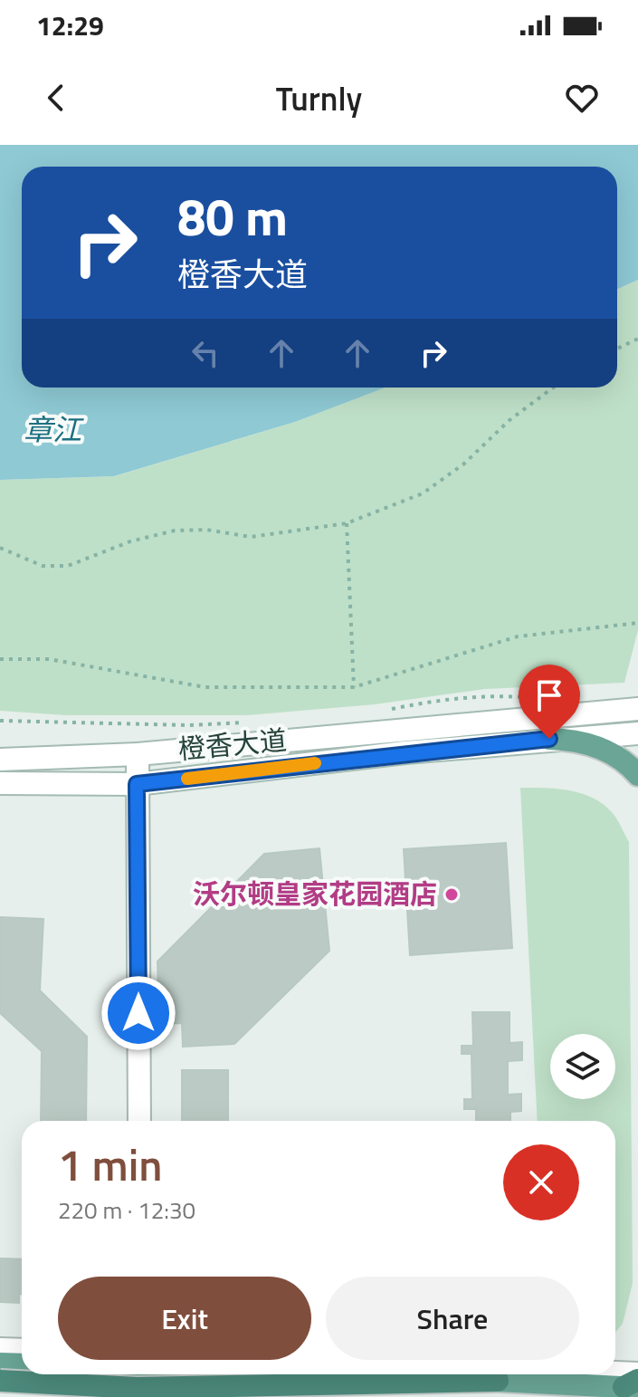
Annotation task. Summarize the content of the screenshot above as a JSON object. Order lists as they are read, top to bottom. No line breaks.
{"streets":{"main road":["橙香大道"]},"water":["章江"],"places":["沃尔顿皇家花园酒店"],"page":{"status":"12:29","header":"Turnly","turn":["80 m","橙香大道"],"heading":["1 min","220 m · 12:30"],"buttons":["Exit","Share"]}}
